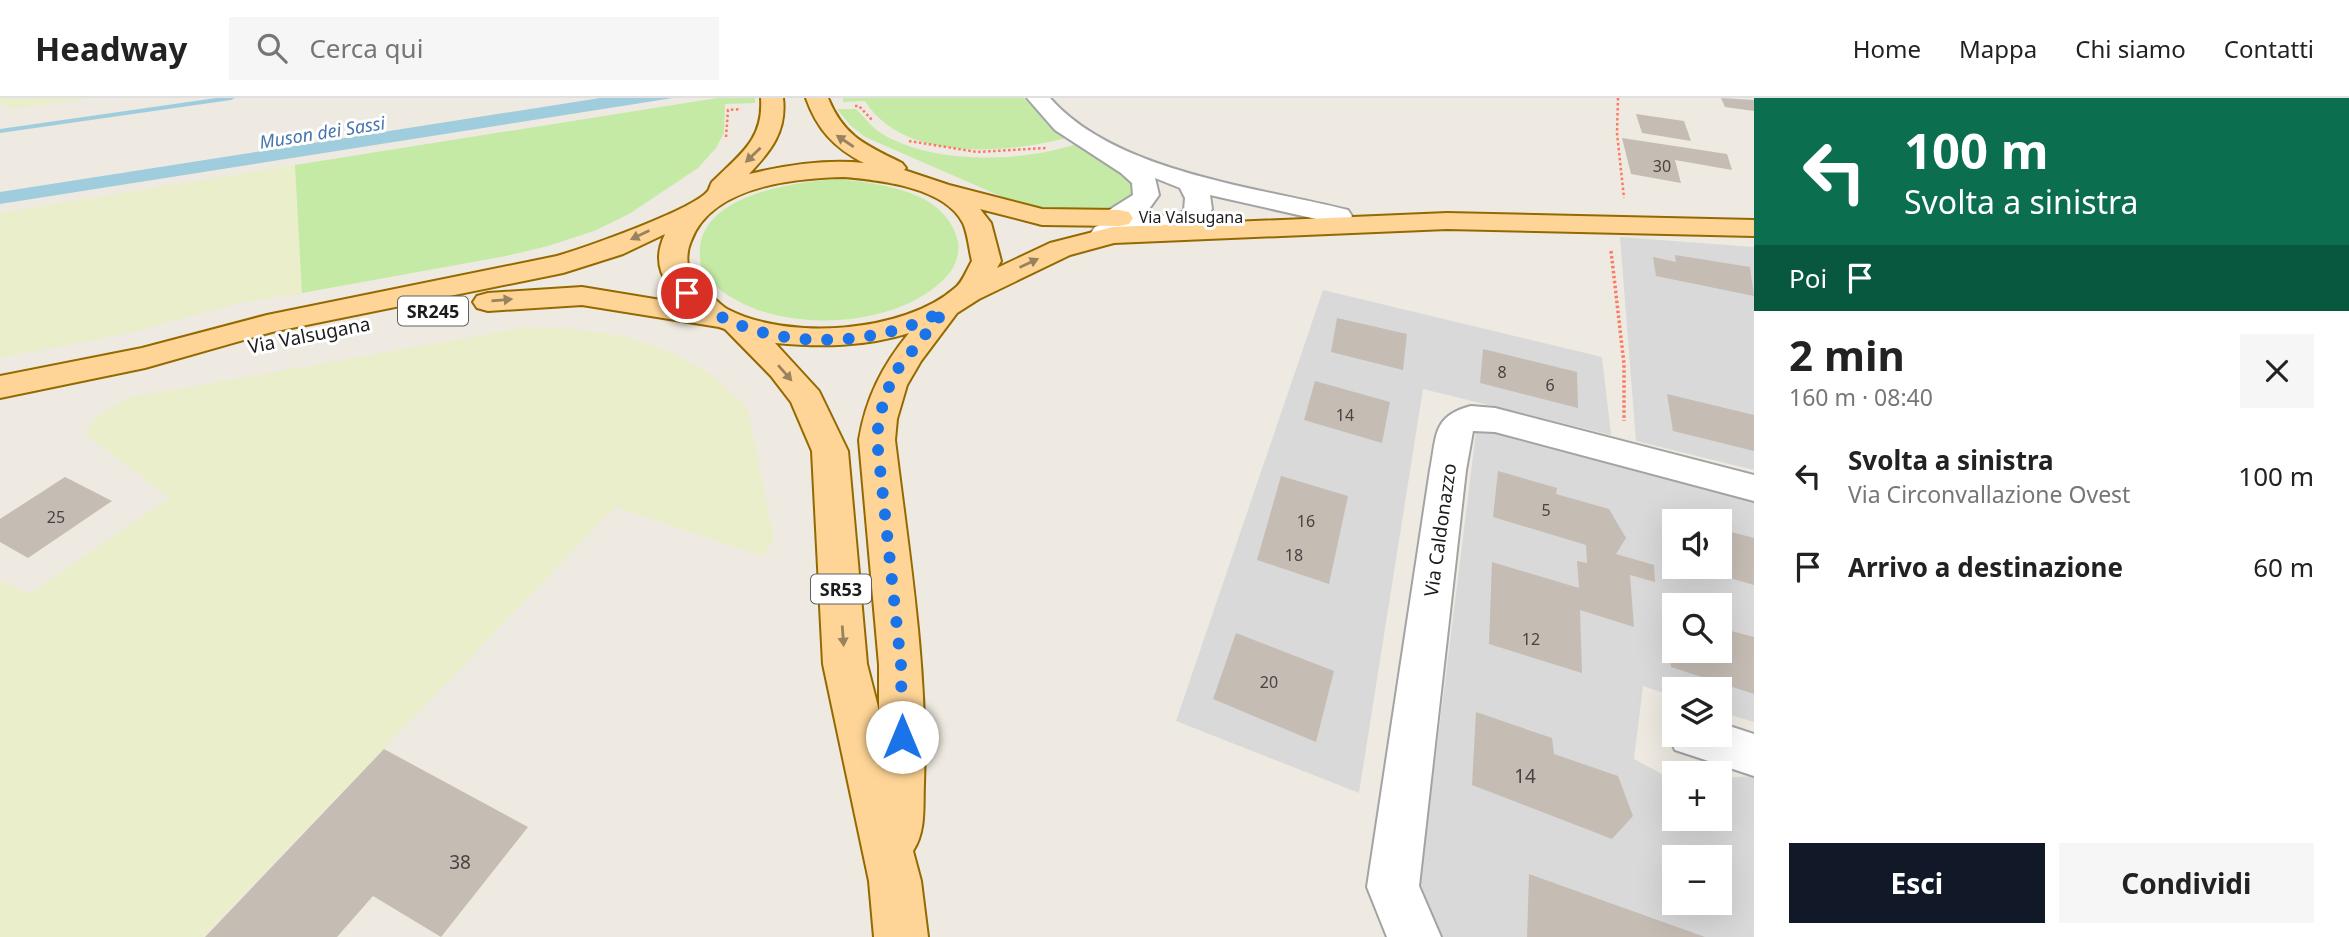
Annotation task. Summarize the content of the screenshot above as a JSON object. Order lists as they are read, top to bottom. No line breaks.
{"streets":{"main road":["Via Valsugana","SR245","SR53"],"street":["Via Caldonazzo"]},"crossings":[["Via Valsugana","SR53"]],"water":["Muson dei Sassi"],"house_numbers":["30","8","6","14","5","25","16","18","12","20","14","38"],"page":{"header":"Headway","search":"Cerca qui","nav":["Home","Mappa","Chi siamo","Contatti"],"turn":["100 m","Svolta a sinistra"],"then":"Poi","heading":["2 min","160 m · 08:40"],"list":[{"name":"Svolta a sinistra","note":"Via Circonvallazione Ovest","value":"100 m"},{"name":"Arrivo a destinazione","value":"60 m"}],"map_buttons":["+","−"],"buttons":["Esci","Condividi"]}}
